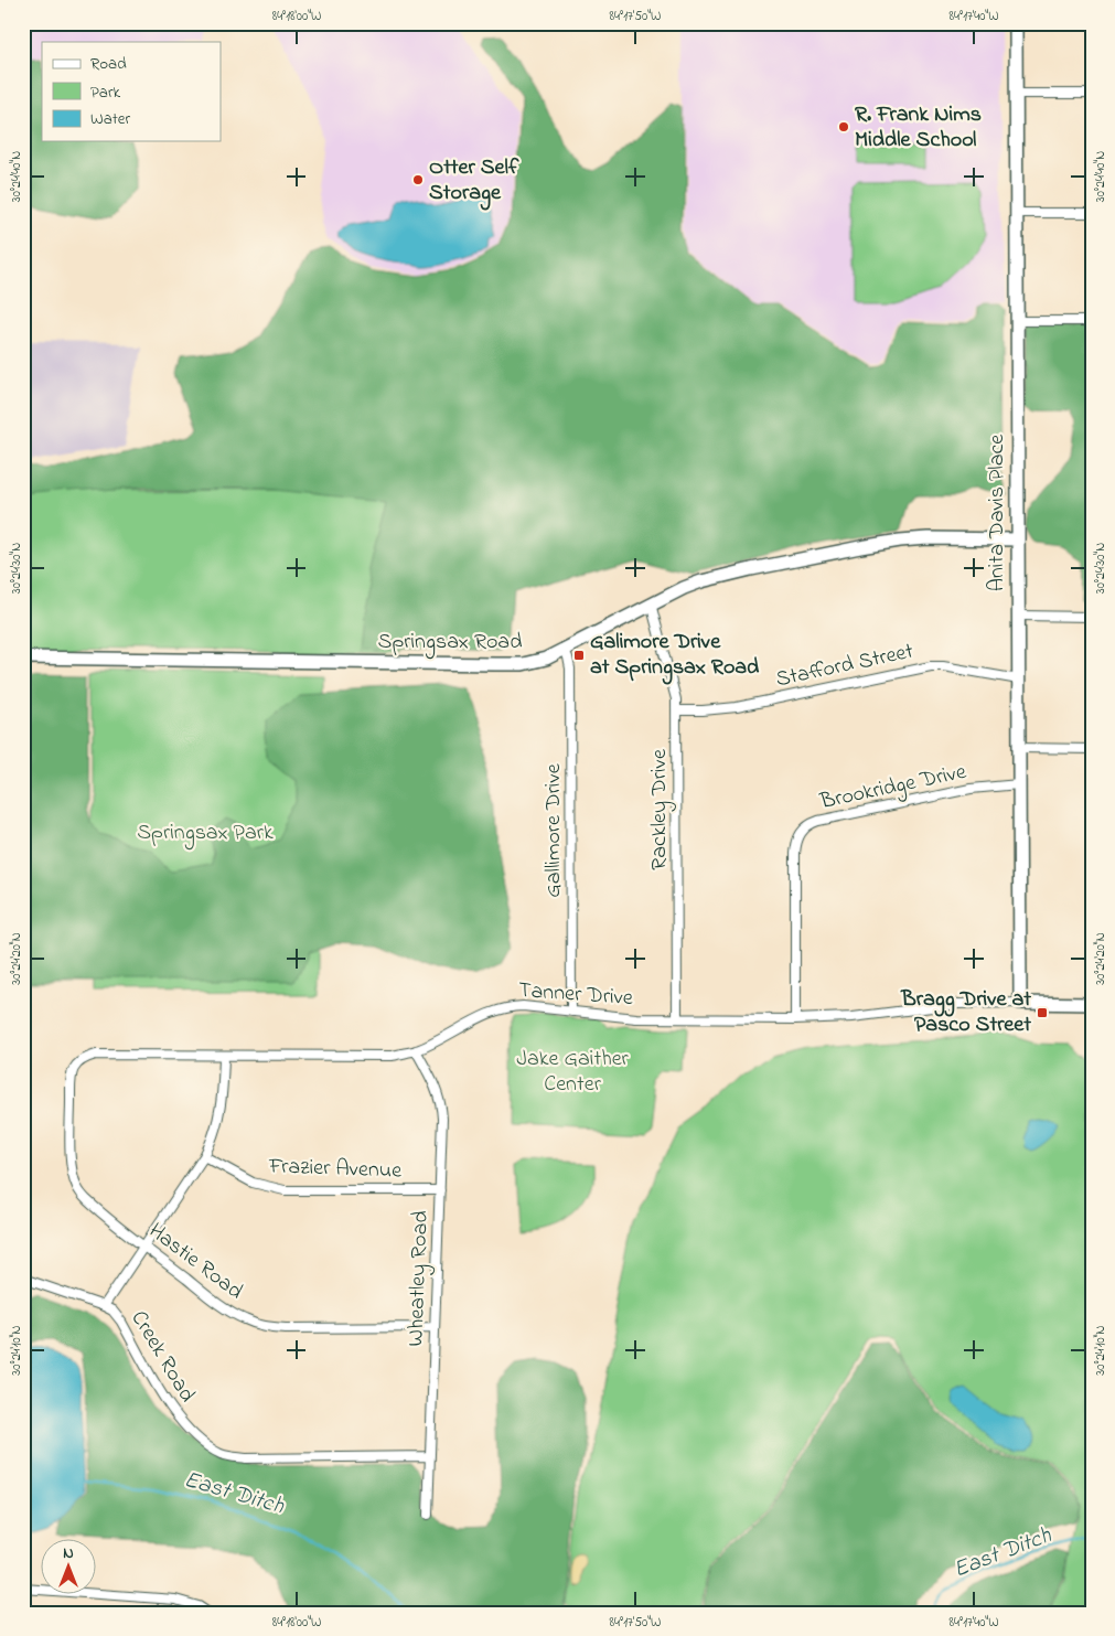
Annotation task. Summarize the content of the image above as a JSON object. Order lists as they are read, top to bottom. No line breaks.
{"streets":{"street":["Anita Davis Place","Springsax Road","Stafford Street","Brookridge Drive","Rackley Drive","Gallimore Drive","Tanner Drive","Frazier Avenue","Hastie Road","Wheatley Road","Creek Road"]},"crossings":[["Anita Davis Place","Springsax Road"],["Anita Davis Place","Stafford Street"],["Anita Davis Place","Brookridge Drive"],["Anita Davis Place","Tanner Drive"],["Springsax Road","Rackley Drive"],["Springsax Road","Gallimore Drive"],["Stafford Street","Rackley Drive"],["Brookridge Drive","Tanner Drive"],["Rackley Drive","Tanner Drive"],["Gallimore Drive","Tanner Drive"],["Tanner Drive","Hastie Road"],["Tanner Drive","Wheatley Road"],["Frazier Avenue","Wheatley Road"],["Hastie Road","Wheatley Road"],["Wheatley Road","Creek Road"]],"water":["East Ditch"],"parks":["Springsax Park","Jake Gaither Center"],"places":{"other":["R. Frank Nims Middle School","Otter Self Storage"],"transit":["Galimore Drive at Springsax Road","Bragg Drive at Pasco Street"]},"legend":["Road","Park","Water"],"north":"top","coordinates":["84°18'00\"W","84°17'50\"W","84°17'40\"W","30°24'40\"N","30°24'30\"N","30°24'20\"N","30°24'10\"N"]}
